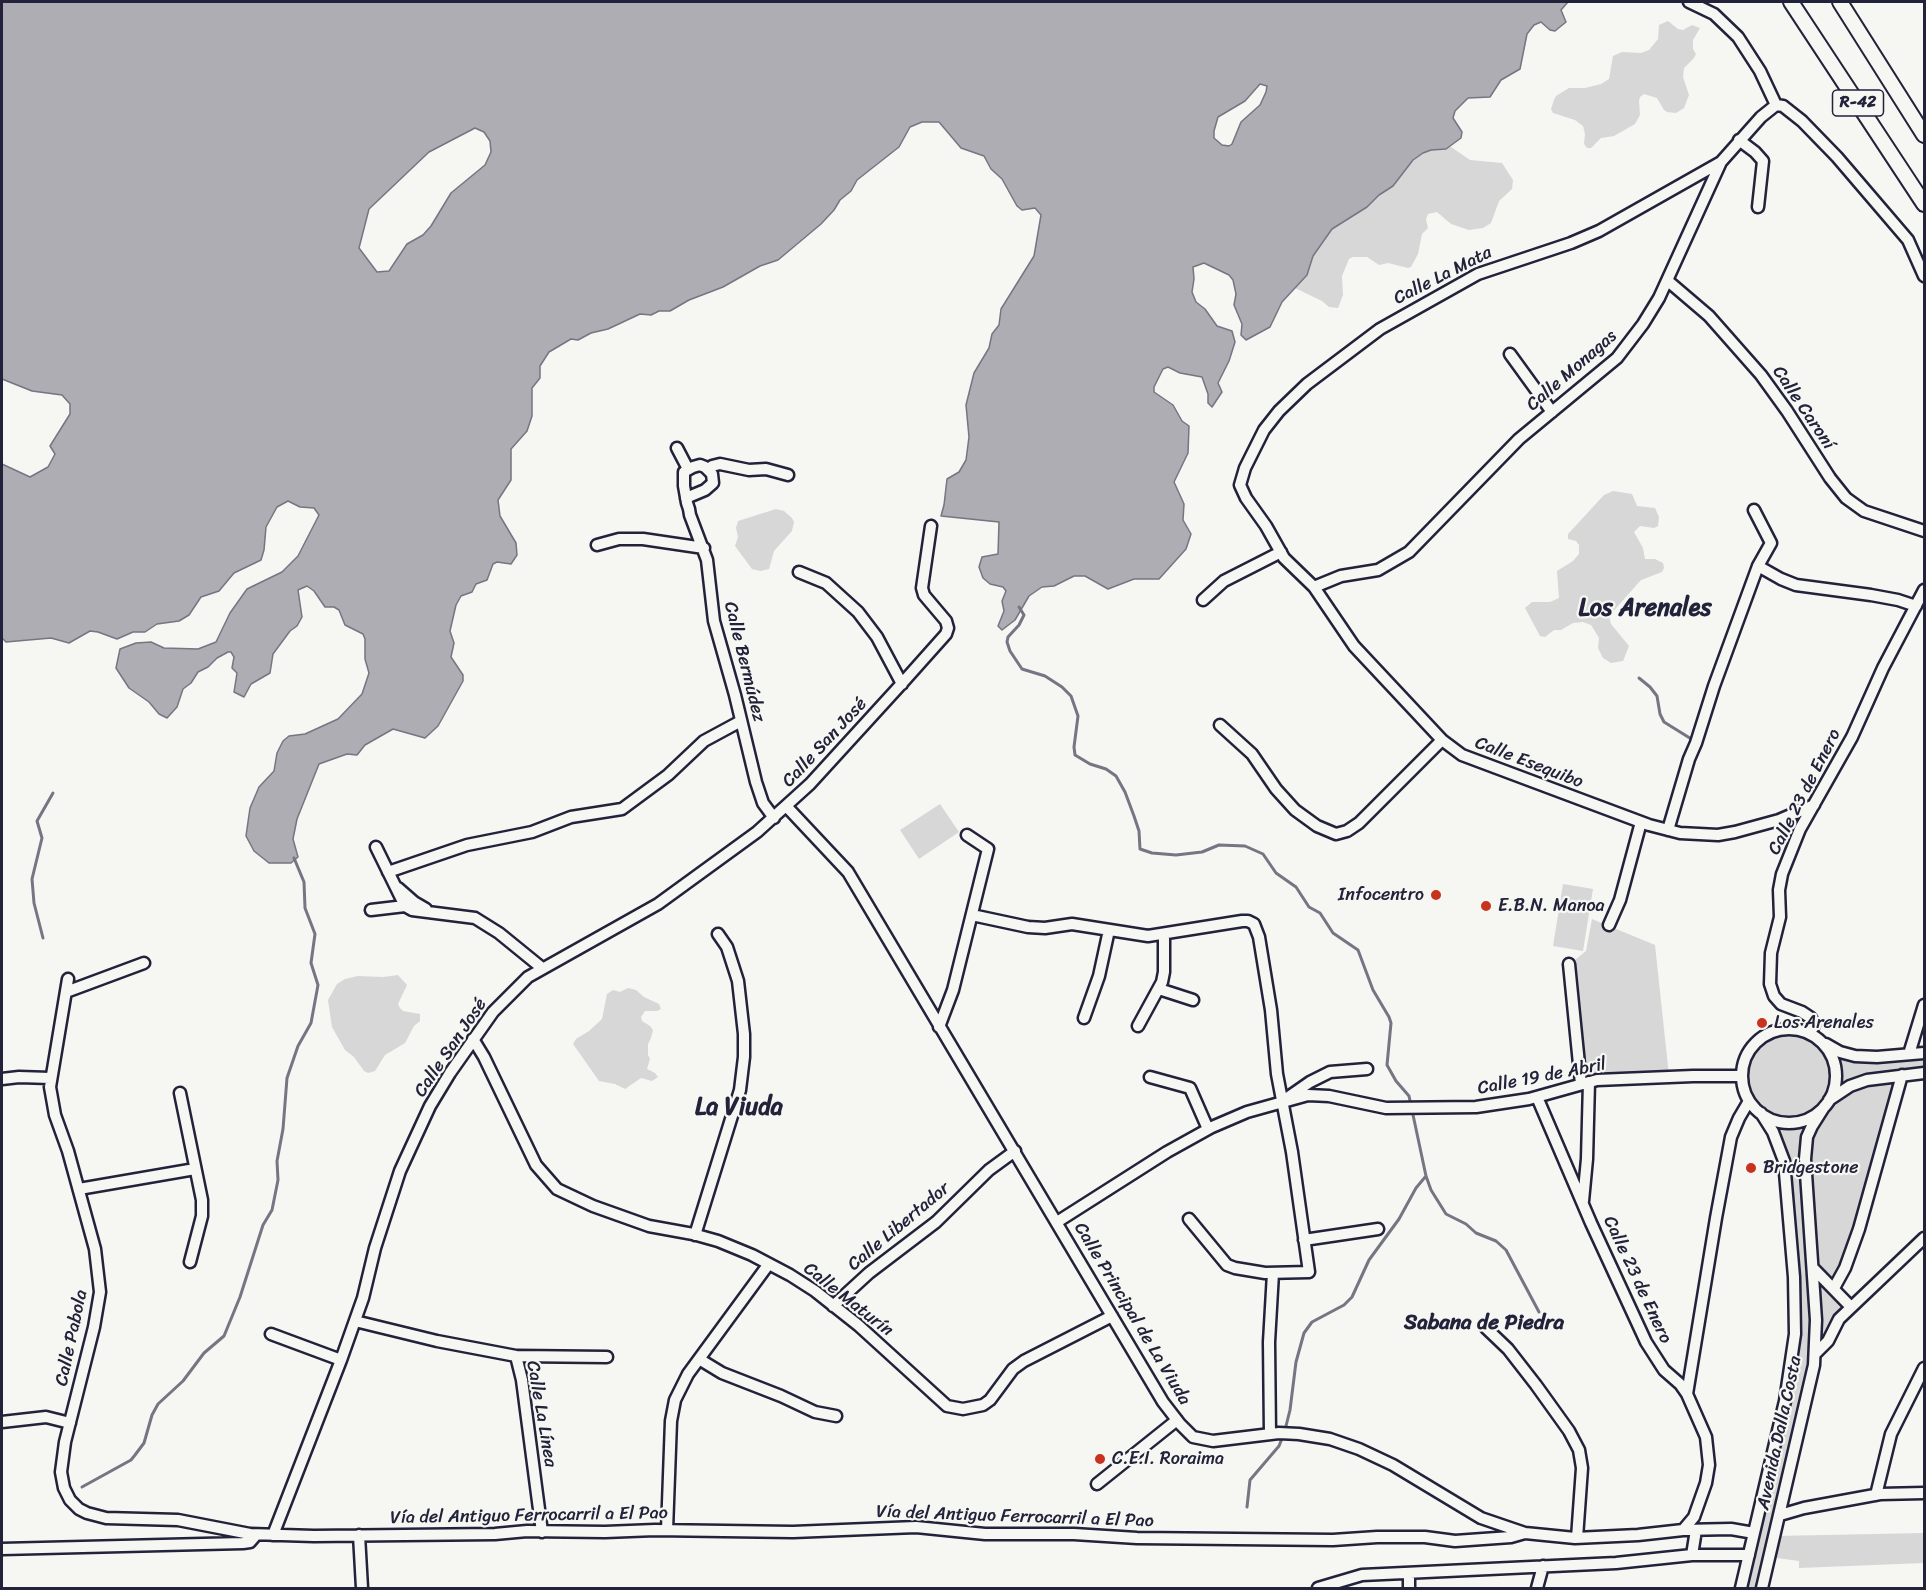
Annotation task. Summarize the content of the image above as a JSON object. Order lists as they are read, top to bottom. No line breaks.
{"streets":{"main road":["R-42"],"street":["Calle La Mata","Calle Monagas","Calle Caroní","Calle Bermúdez","Calle San José","Calle Esequibo","Calle 23 de Enero","Calle 19 de Abril","Calle Libertador","Calle Maturín","Calle Principal de La Viuda","Calle Pabola","Calle La Línea","Avenida Dalla Costa","Vía del Antiguo Ferrocarril a El Pao"]},"crossings":[["Calle La Mata","Calle Monagas"],["Calle La Mata","Calle Esequibo"],["Calle Monagas","Calle Caroní"],["Calle Monagas","Calle Esequibo"],["Calle Bermúdez","Calle San José"],["Calle San José","Calle Maturín"],["Calle San José","Calle Principal de La Viuda"],["Calle San José","Calle Pabola"],["Calle San José","Calle La Línea"],["Calle San José","Vía del Antiguo Ferrocarril a El Pao"],["Calle Esequibo","Calle 23 de Enero"],["Calle 23 de Enero","Calle 19 de Abril"],["Calle 23 de Enero","Calle Principal de La Viuda"],["Calle 23 de Enero","Avenida Dalla Costa"],["Calle 19 de Abril","Calle Principal de La Viuda"],["Calle 19 de Abril","Avenida Dalla Costa"],["Calle Libertador","Calle Maturín"],["Calle Libertador","Calle Principal de La Viuda"],["Calle Maturín","Calle Principal de La Viuda"],["Calle Principal de La Viuda","Avenida Dalla Costa"],["Calle Principal de La Viuda","Vía del Antiguo Ferrocarril a El Pao"],["Calle Pabola","Vía del Antiguo Ferrocarril a El Pao"],["Calle La Línea","Vía del Antiguo Ferrocarril a El Pao"]],"districts":["Los Arenales","La Viuda","Sabana de Piedra"],"places":["Infocentro","E.B.N. Manoa","Los Arenales","Bridgestone","C.E.I. Roraima"]}
